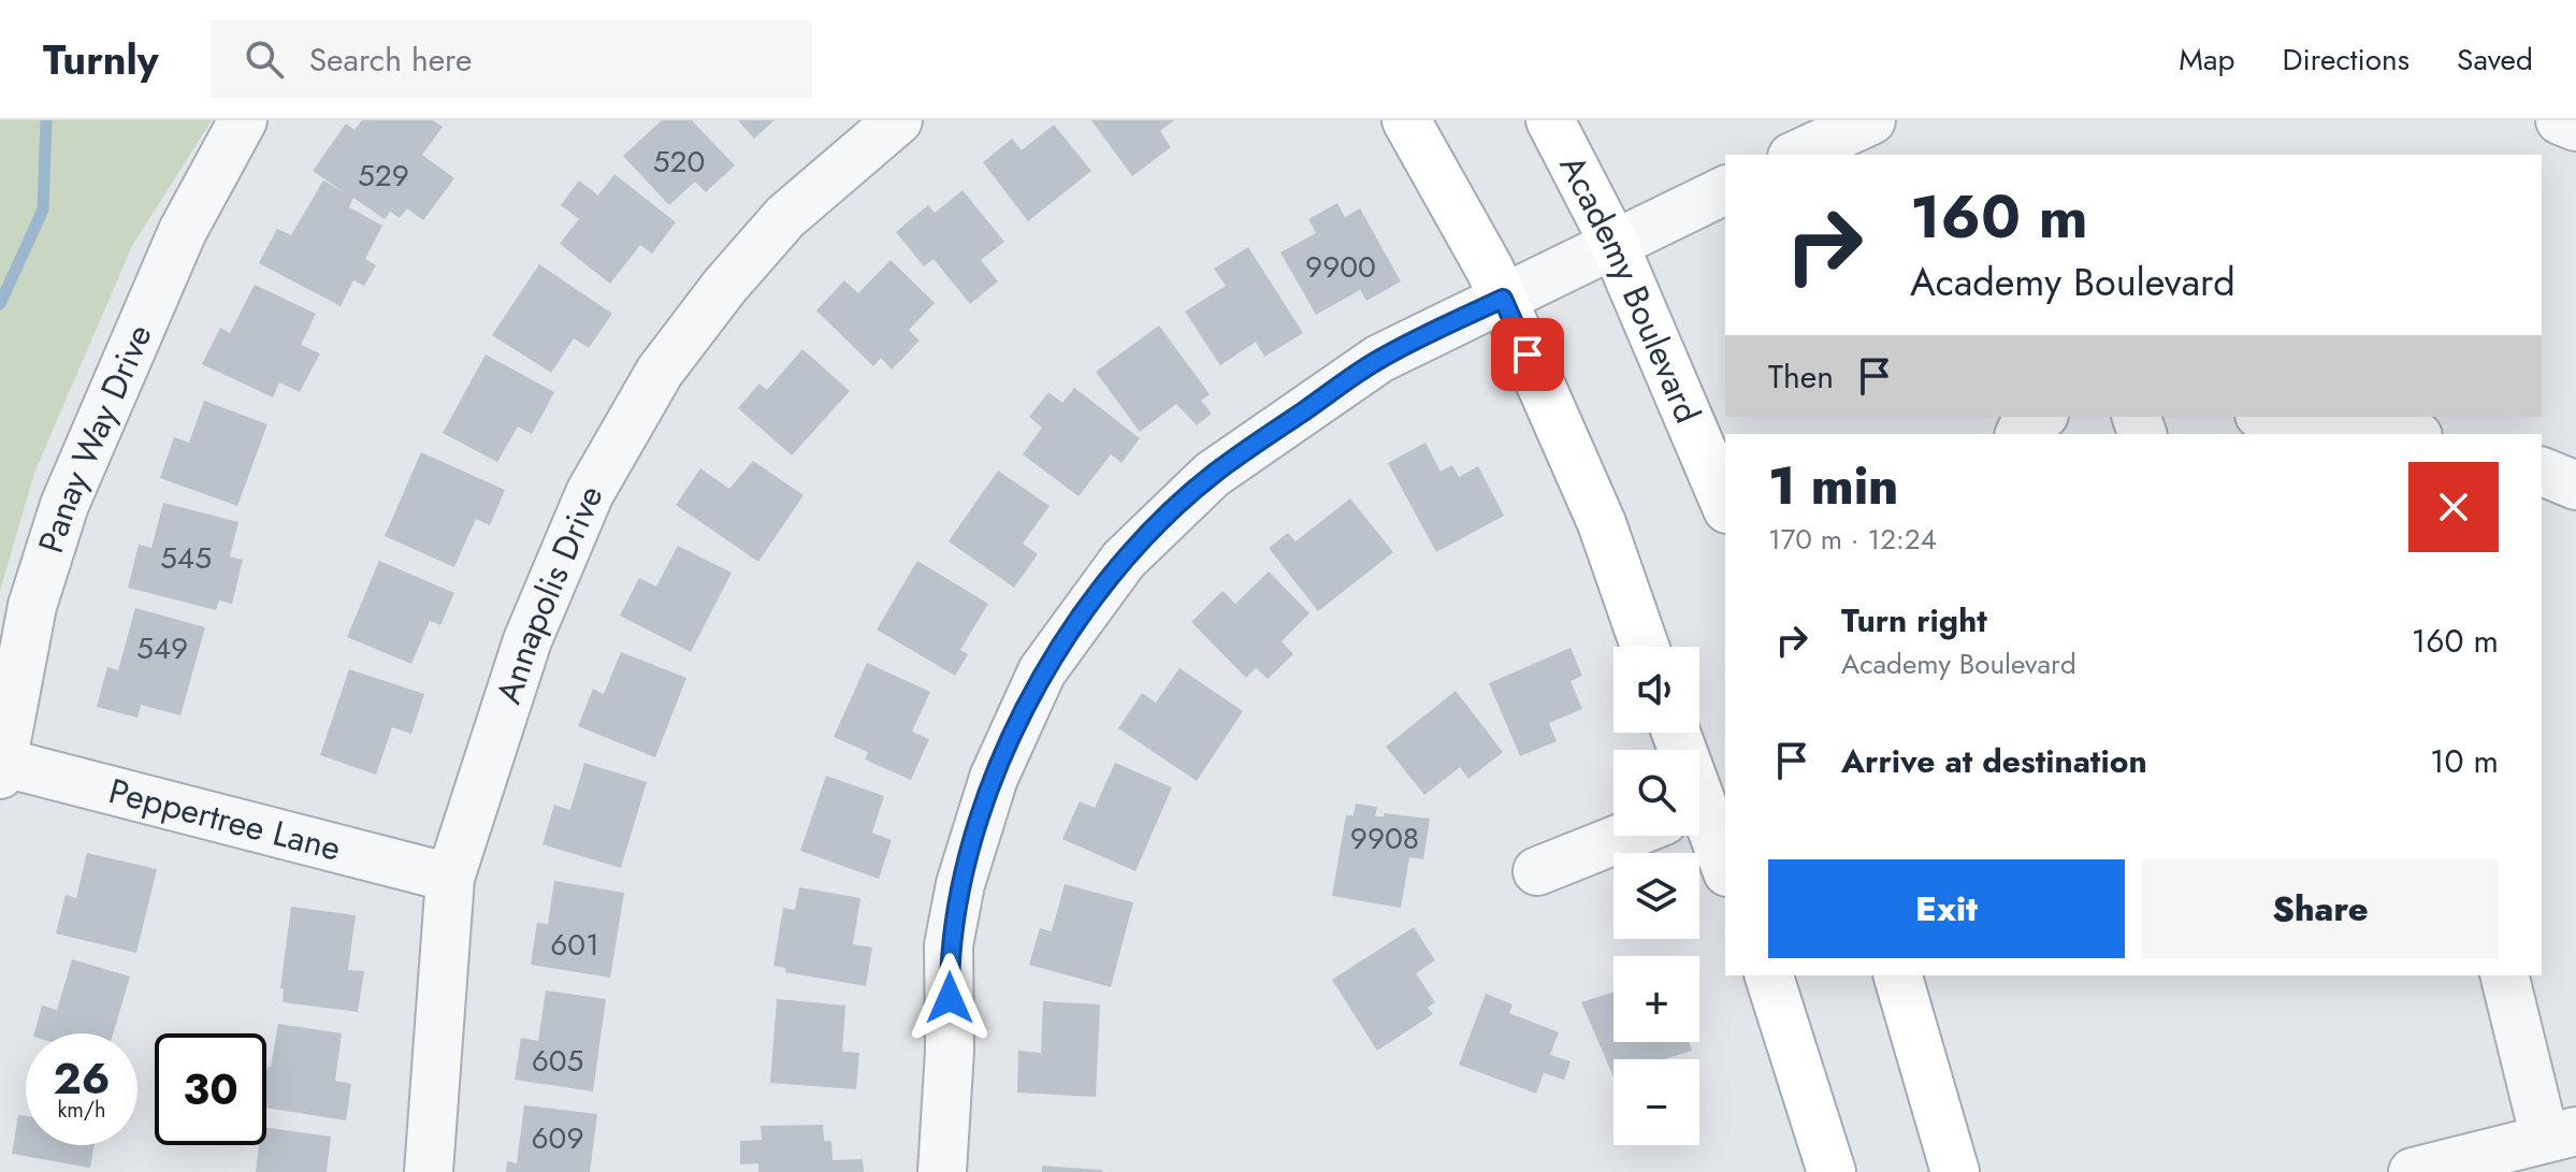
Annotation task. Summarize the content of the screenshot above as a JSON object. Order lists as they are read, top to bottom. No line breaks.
{"streets":{"main road":["Academy Boulevard"],"street":["Panay Way Drive","Annapolis Drive","Peppertree Lane"]},"crossings":[["Panay Way Drive","Peppertree Lane"],["Annapolis Drive","Peppertree Lane"]],"house_numbers":["520","529","9900","545","549","9908","601","605","609"],"page":{"header":"Turnly","search":"Search here","nav":["Map","Directions","Saved"],"turn":["160 m","Academy Boulevard"],"then":"Then","heading":["1 min","170 m · 12:24"],"list":[{"name":"Turn right","note":"Academy Boulevard","value":"160 m"},{"name":"Arrive at destination","value":"10 m"}],"map_buttons":["+","−"],"buttons":["Exit","Share"],"speed":"26 km/h","limit":"30"}}
